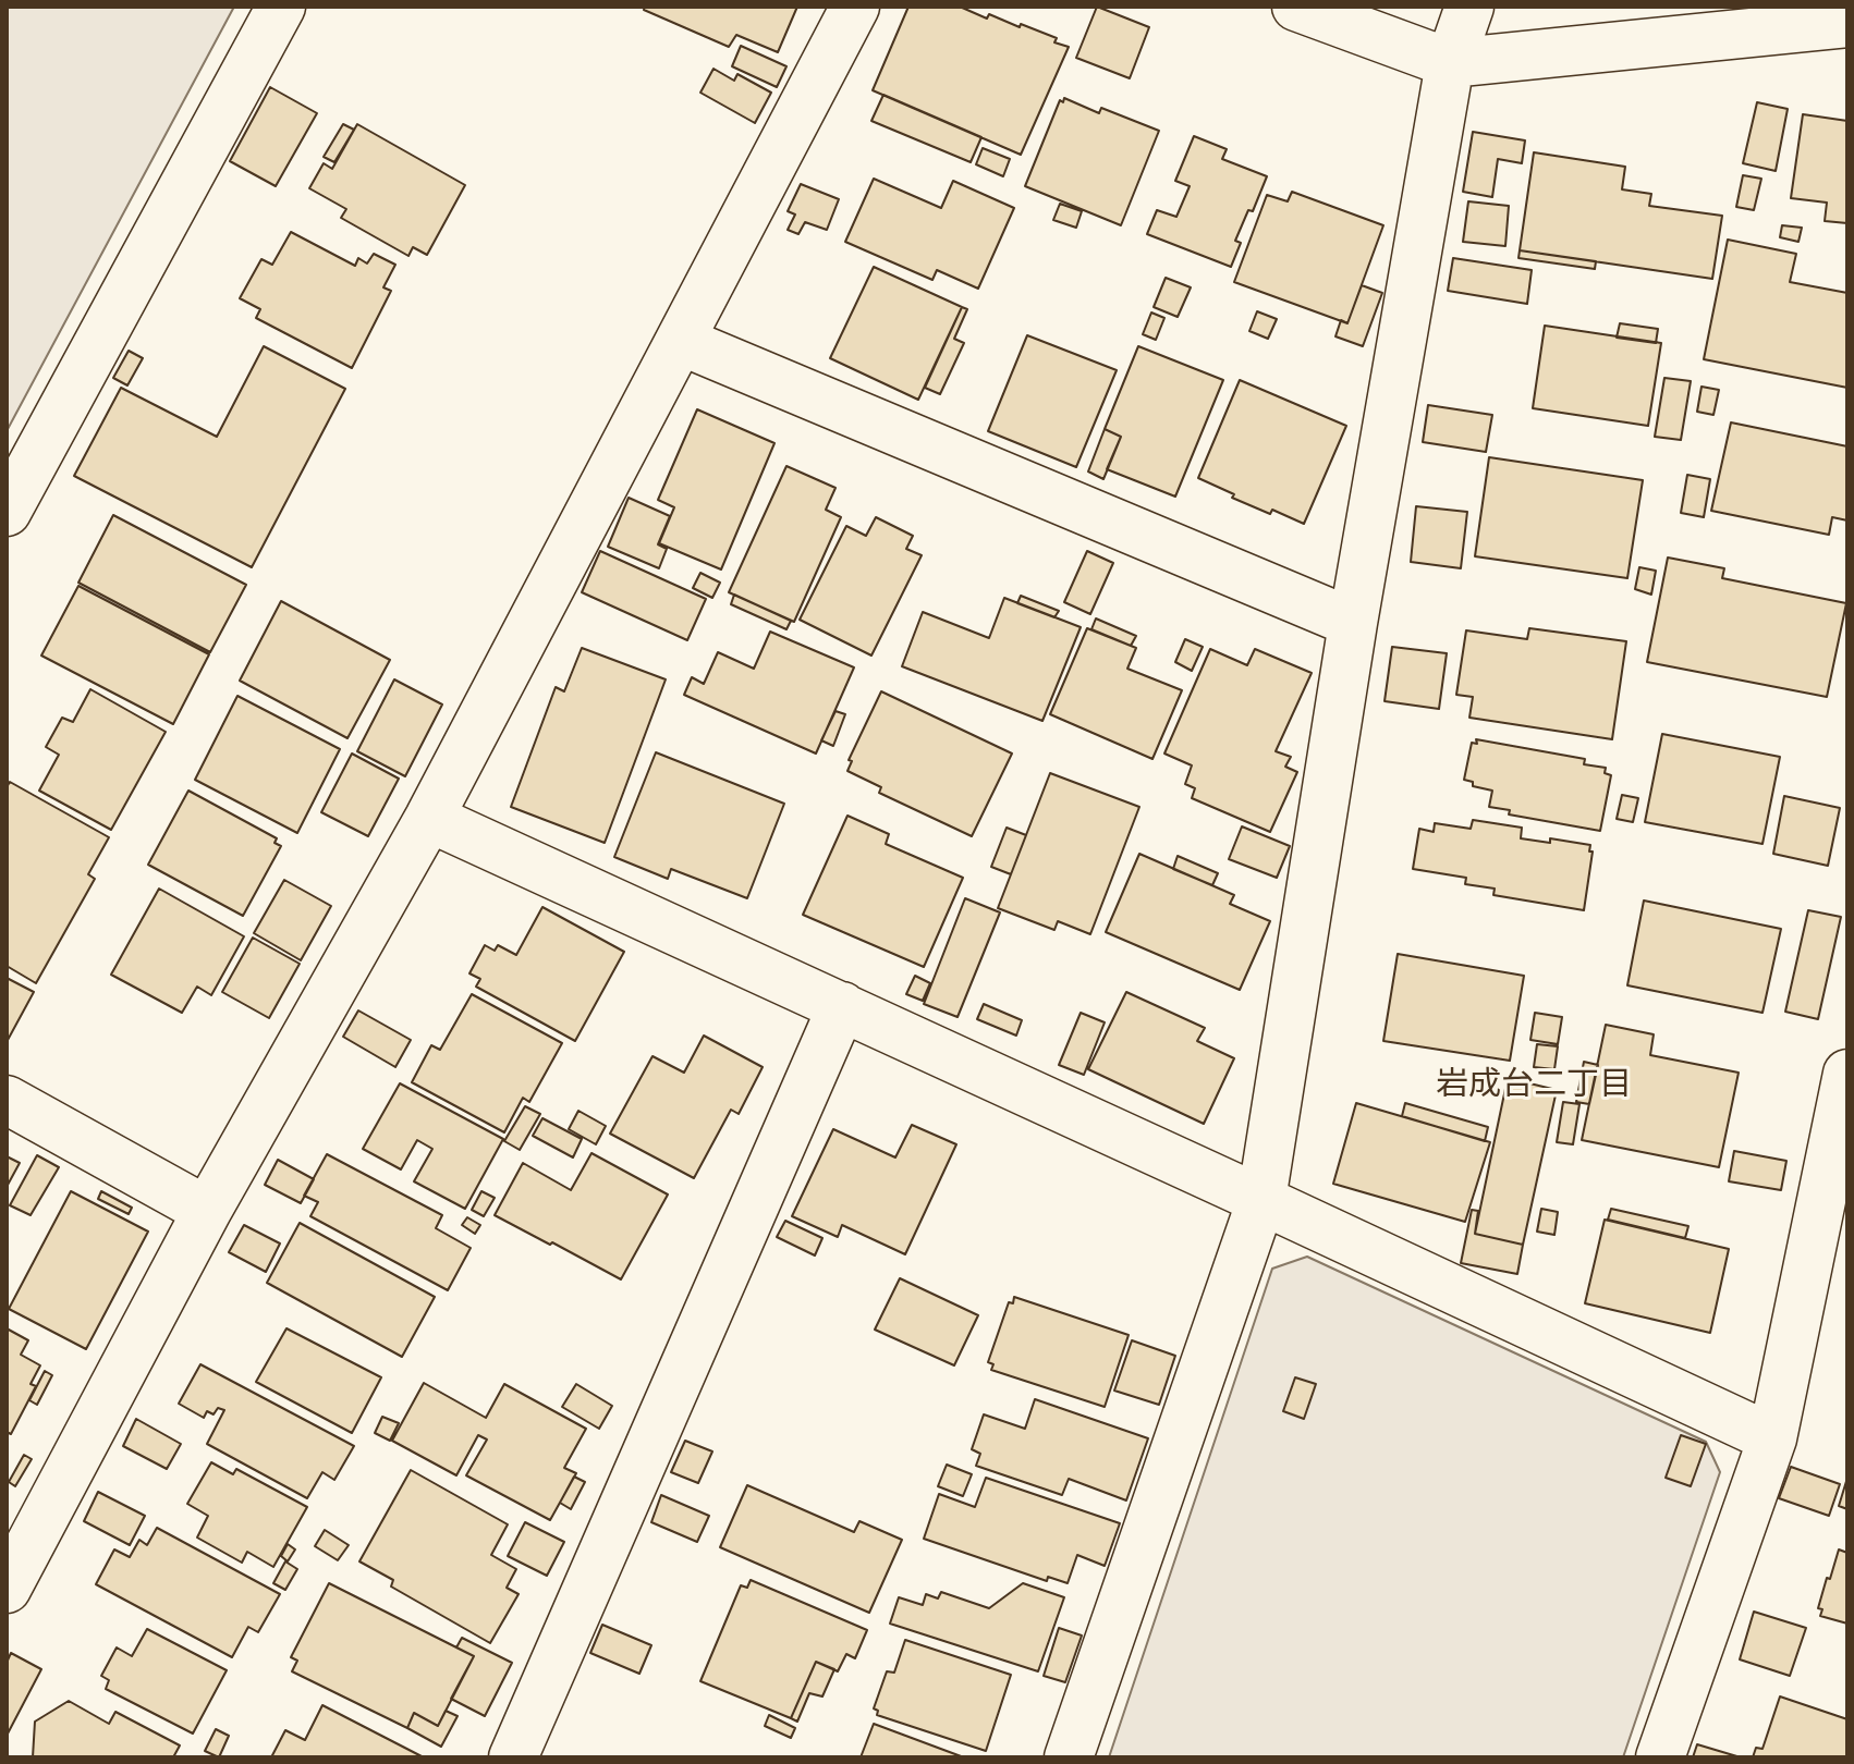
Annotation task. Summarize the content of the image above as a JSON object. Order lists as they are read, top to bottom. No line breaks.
{"districts":["岩成台二丁目"]}
